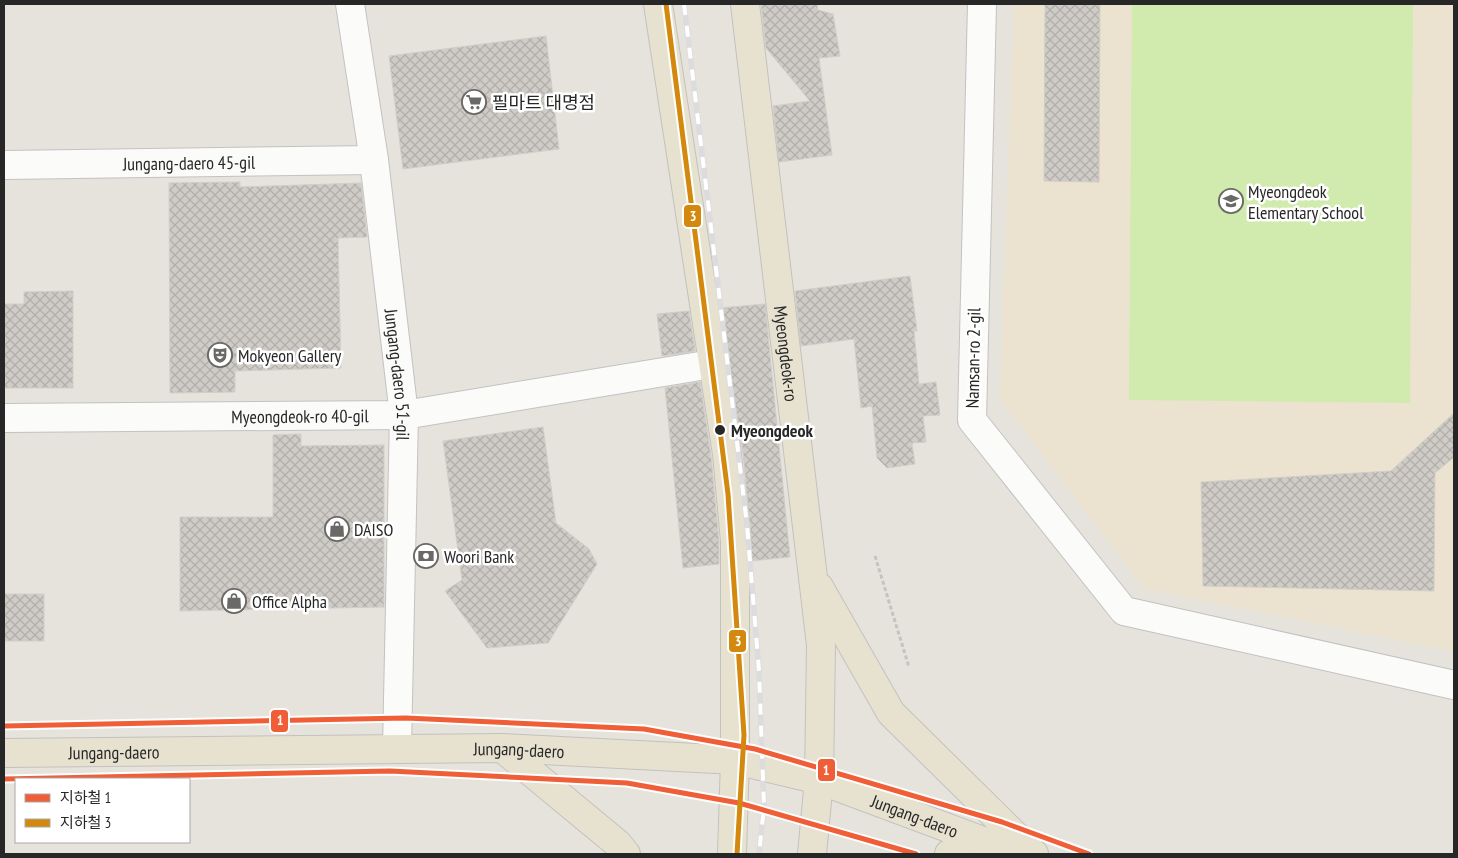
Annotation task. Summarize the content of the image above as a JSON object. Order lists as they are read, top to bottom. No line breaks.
{"streets":{"main road":["Myeongdeok-ro","Jungang-daero"],"street":["Jungang-daero 45-gil","Namsan-ro 2-gil","Jungang-daero 51-gil","Myeongdeok-ro 40-gil"]},"crossings":[["Jungang-daero 45-gil","Jungang-daero 51-gil"],["Myeongdeok-ro","Jungang-daero"],["Jungang-daero 51-gil","Myeongdeok-ro 40-gil"],["Jungang-daero 51-gil","Jungang-daero"]],"places":{"supermarket":["필마트 대명점"],"school or university":["Myeongdeok Elementary School"],"theatre":["Mokyeon Gallery"],"other":["Myeongdeok"],"shop":["DAISO","Office Alpha"],"bank":["Woori Bank"]},"lines":["metro line 3","metro line 1"],"legend":["지하철 1","지하철 3"]}
